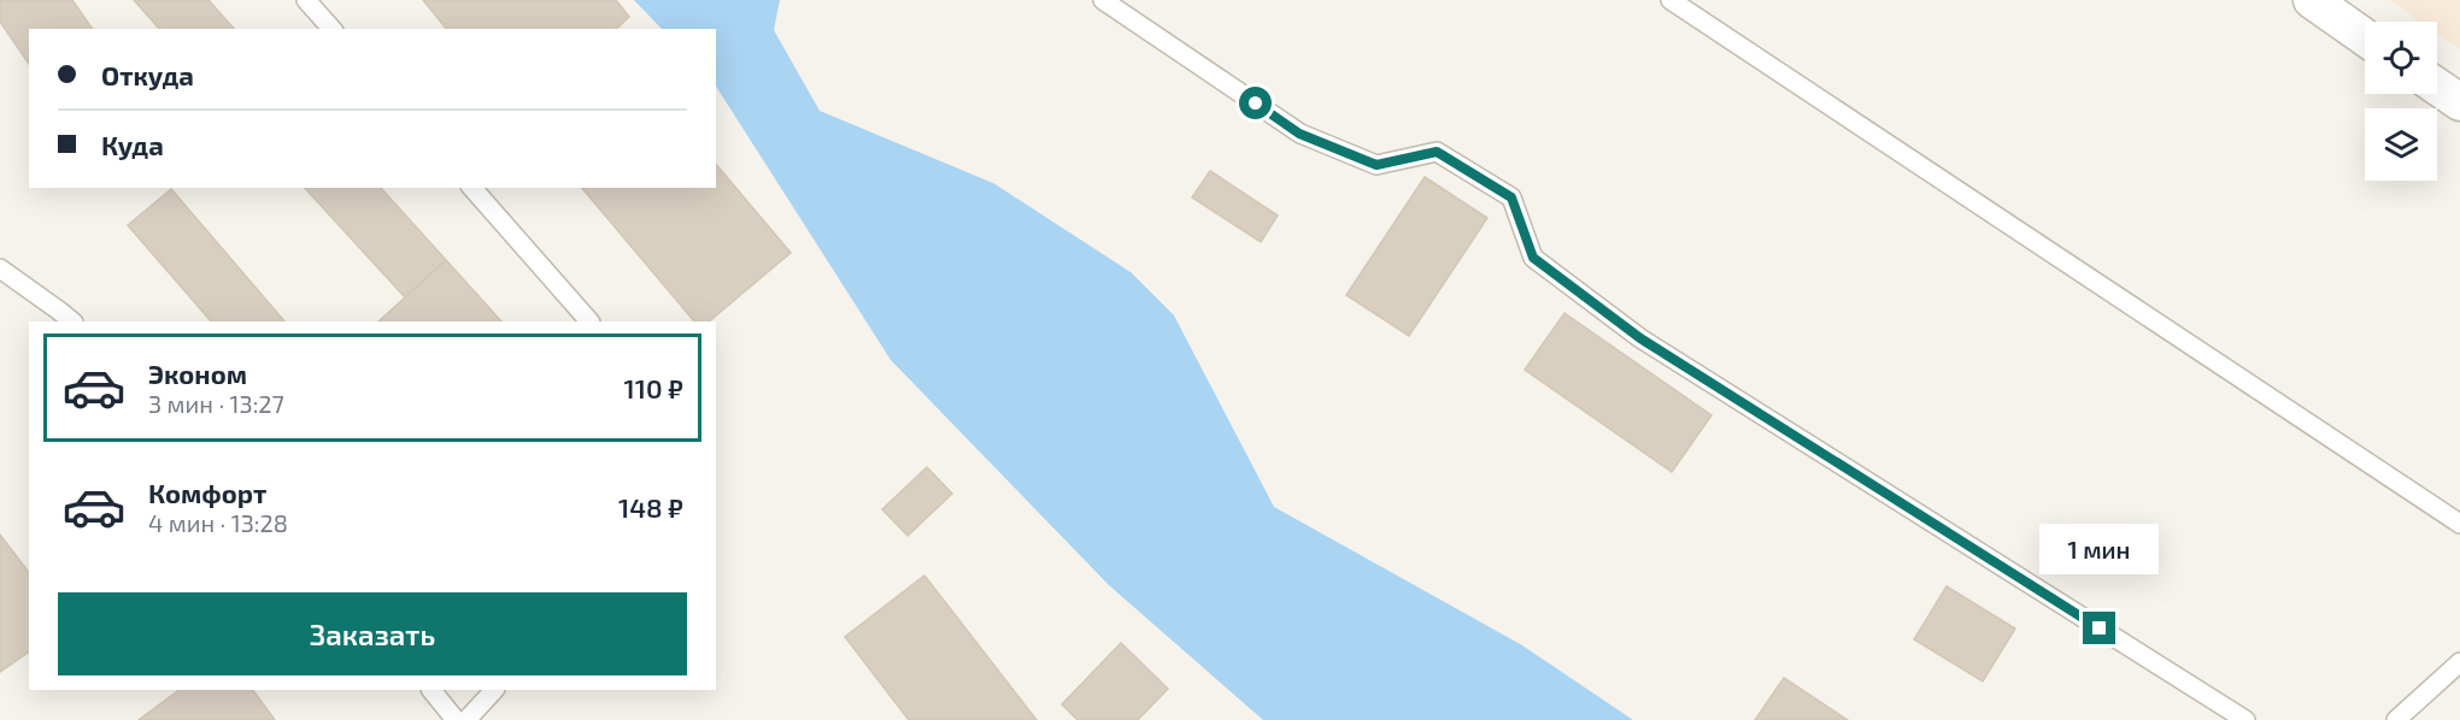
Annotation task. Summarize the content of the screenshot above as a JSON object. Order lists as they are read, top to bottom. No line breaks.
{"page":{"banner":["Откуда","Куда"],"list":[{"name":"Эконом","note":"3 мин · 13:27","value":"110 ₽"},{"name":"Комфорт","note":"4 мин · 13:28","value":"148 ₽"}],"bubble":"1 мин","buttons":"Заказать"}}
